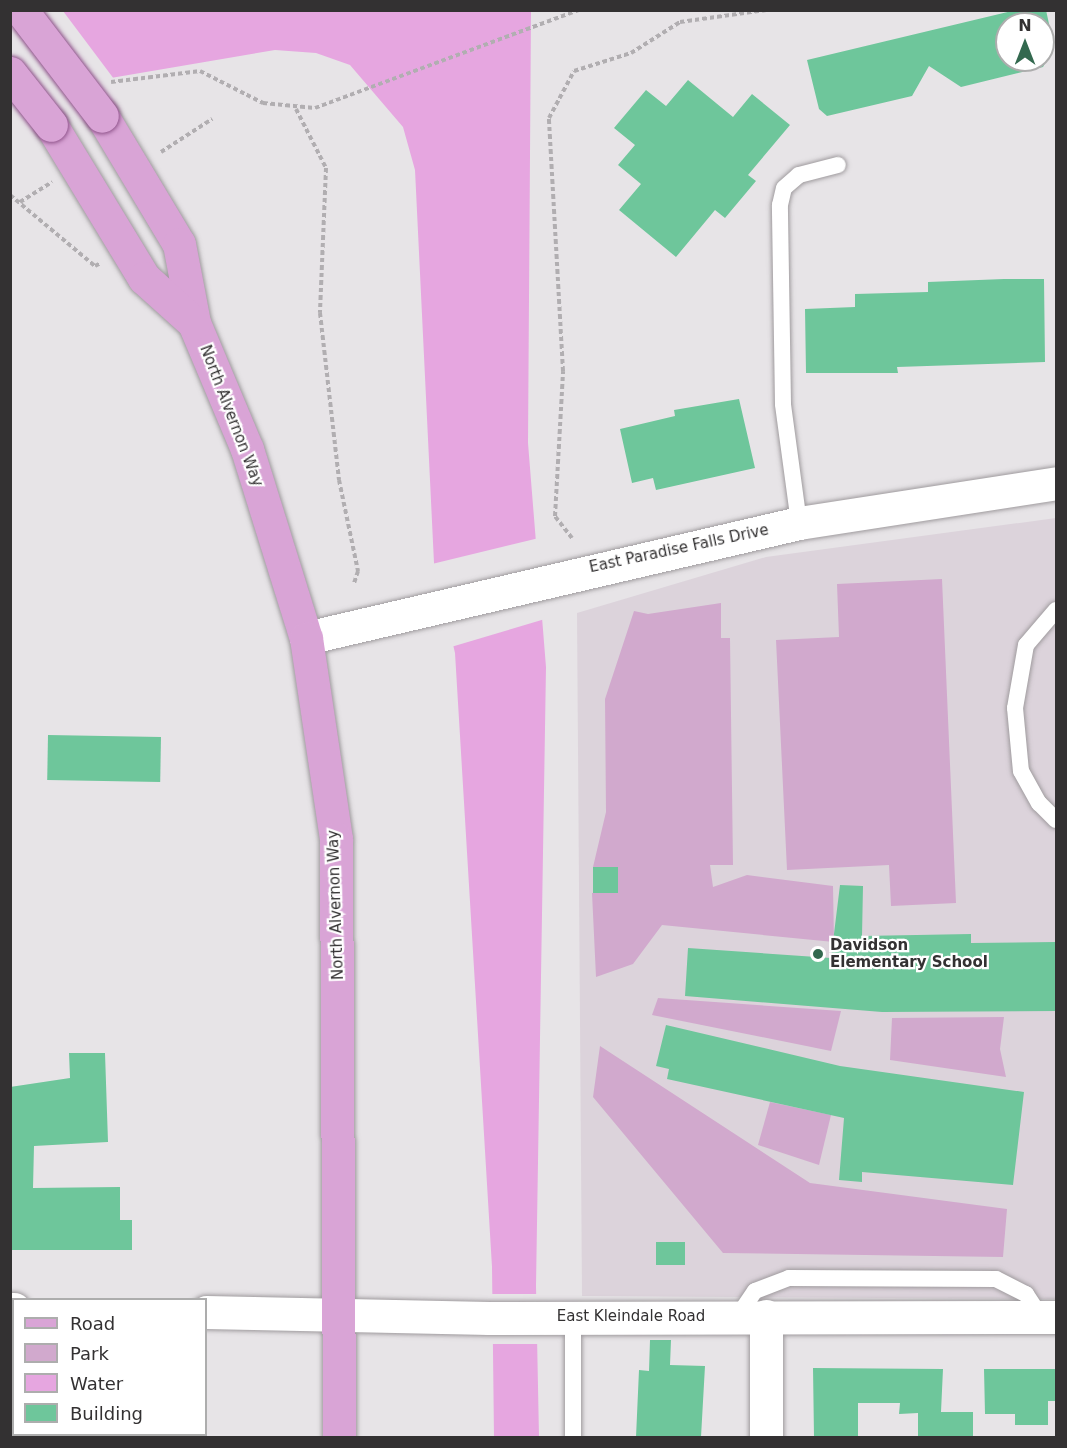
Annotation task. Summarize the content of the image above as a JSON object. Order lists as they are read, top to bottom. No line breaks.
{"streets":{"main road":["North Alvernon Way"],"street":["East Paradise Falls Drive","East Kleindale Road"]},"crossings":[["North Alvernon Way","East Paradise Falls Drive"],["North Alvernon Way","East Kleindale Road"]],"places":["Davidson Elementary School"],"legend":["Road","Park","Water","Building"],"north":"top"}
